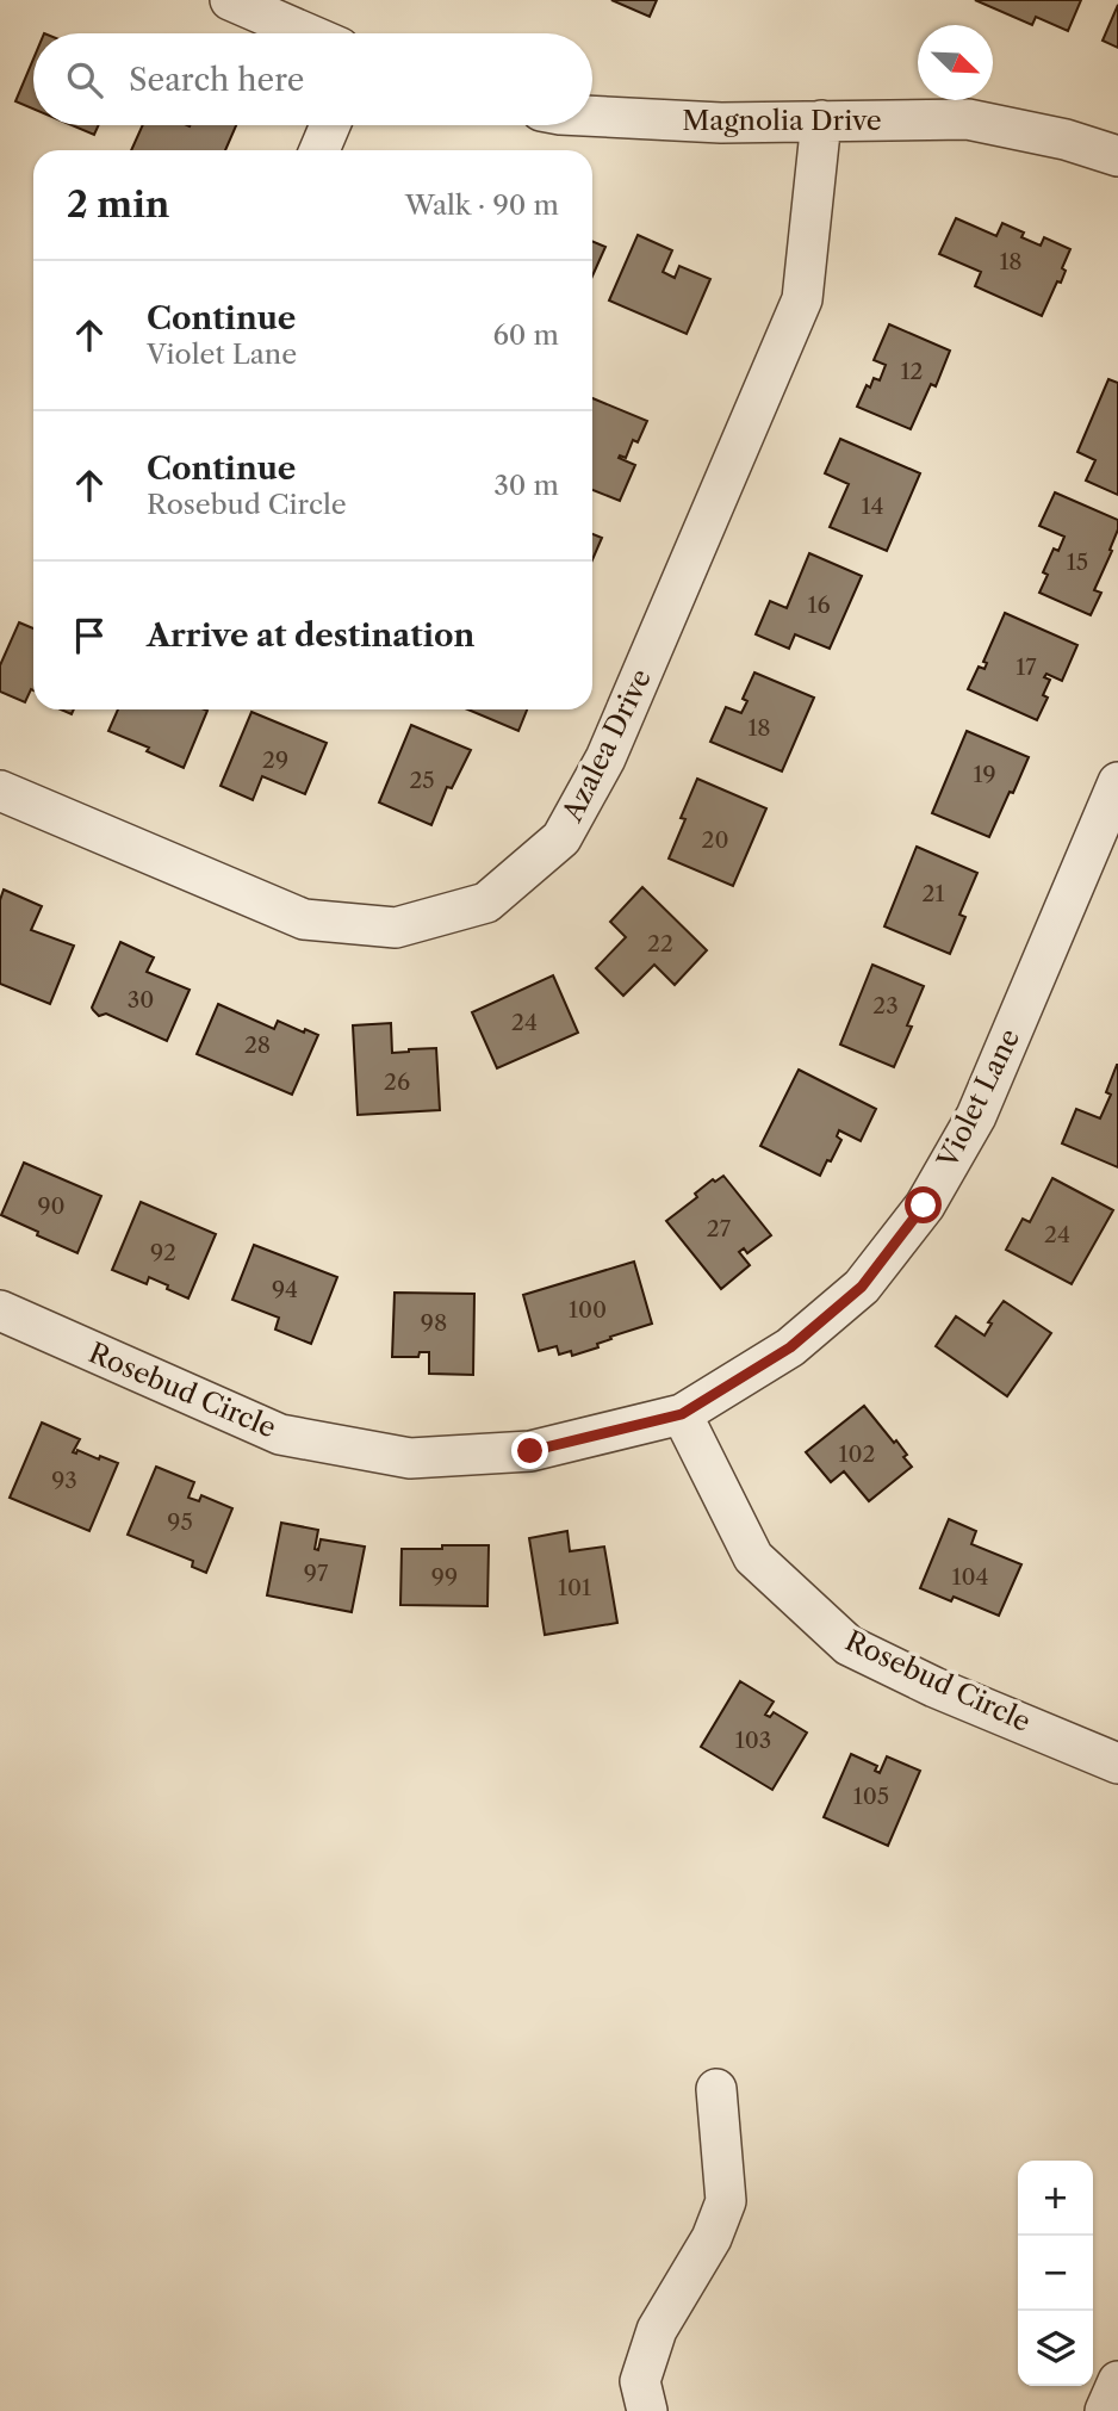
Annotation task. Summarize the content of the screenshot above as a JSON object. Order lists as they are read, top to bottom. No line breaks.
{"streets":{"street":["Magnolia Drive","Azalea Drive","Violet Lane","Rosebud Circle"]},"crossings":[["Magnolia Drive","Azalea Drive"],["Violet Lane","Rosebud Circle"]],"house_numbers":["18","12","14","15","16","17","18","29","19","25","20","21","22","30","23","24","28","26","90","27","24","92","94","100","98","102","93","95","97","99","104","101","103","105"],"north":"bottom right","page":{"search":"Search here","heading":["2 min","Walk · 90 m"],"list":[["Continue","Violet Lane","60 m"],["Continue","Rosebud Circle","30 m"],"Arrive at destination"],"map_buttons":["+","−"]}}
